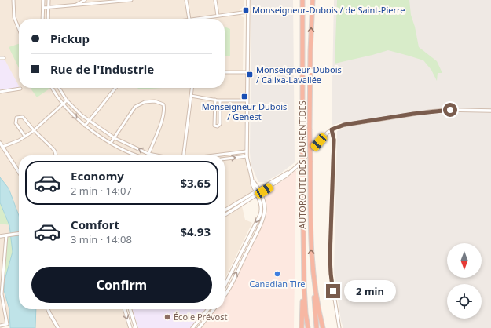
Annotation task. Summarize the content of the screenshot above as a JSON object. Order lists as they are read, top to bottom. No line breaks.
{"streets":{"highway":["AUTOROUTE DES LAURENTIDES"]},"places":{"transit":["Monseigneur-Dubois / de Saint-Pierre","Monseigneur-Dubois / Calixa-Lavallée","Monseigneur-Dubois / Genest"],"other":["Canadian Tire","École Prévost"]},"north":"bottom","page":{"banner":["Pickup","Rue de l'Industrie"],"list":[{"name":"Economy","note":"2 min · 14:07","value":"$3.65"},{"name":"Comfort","note":"3 min · 14:08","value":"$4.93"}],"buttons":"Confirm","bubble":"2 min"}}
